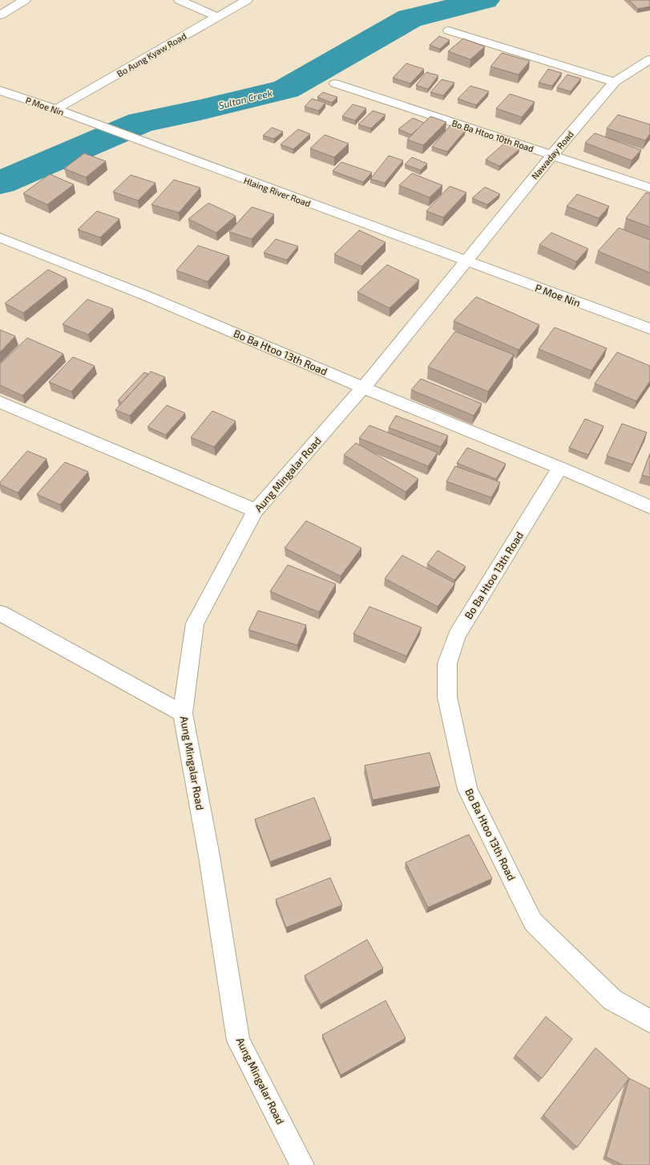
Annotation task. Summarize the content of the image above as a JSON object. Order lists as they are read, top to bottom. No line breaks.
{"streets":{"street":["Bo Aung Kyaw Road","P Moe Nin","Bo Ba Htoo 10th Road","Nawaday Road","Hlaing River Road","Bo Ba Htoo 13th Road","Aung Mingalar Road"]},"crossings":[["Bo Aung Kyaw Road","P Moe Nin"],["P Moe Nin","Nawaday Road"],["P Moe Nin","Hlaing River Road"],["P Moe Nin","Aung Mingalar Road"],["Bo Ba Htoo 10th Road","Nawaday Road"],["Nawaday Road","Hlaing River Road"],["Nawaday Road","Aung Mingalar Road"],["Hlaing River Road","Aung Mingalar Road"],["Bo Ba Htoo 13th Road","Aung Mingalar Road"]],"water":["Sultan Creek"]}
